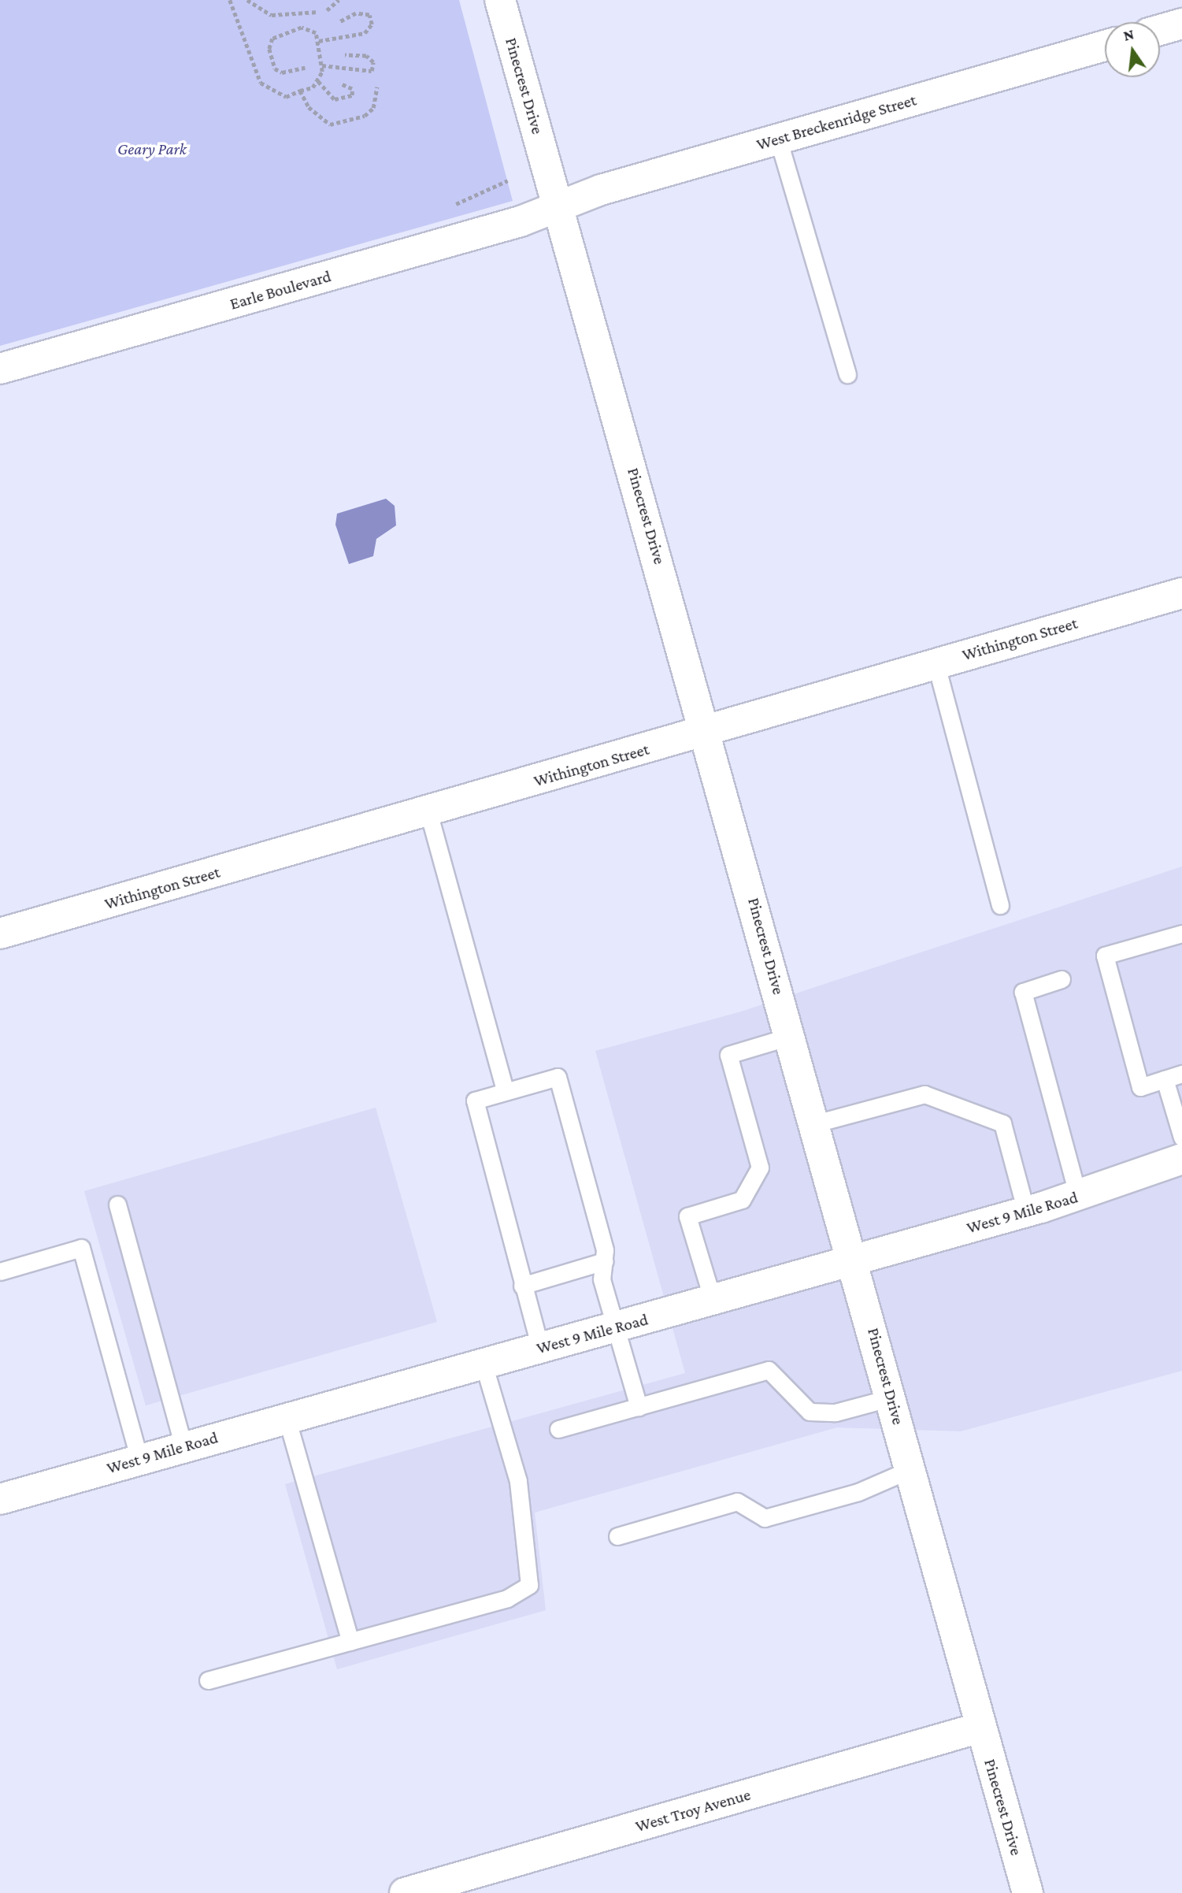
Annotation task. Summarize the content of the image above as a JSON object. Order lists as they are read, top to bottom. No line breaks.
{"streets":{"street":["Pinecrest Drive","West Breckenridge Street","Earle Boulevard","Withington Street","West 9 Mile Road","West Troy Avenue"]},"crossings":[["Pinecrest Drive","West Breckenridge Street"],["Pinecrest Drive","Earle Boulevard"],["Pinecrest Drive","Withington Street"],["Pinecrest Drive","West 9 Mile Road"],["Pinecrest Drive","West Troy Avenue"],["West Breckenridge Street","Earle Boulevard"]],"parks":["Geary Park"],"north":"top"}
